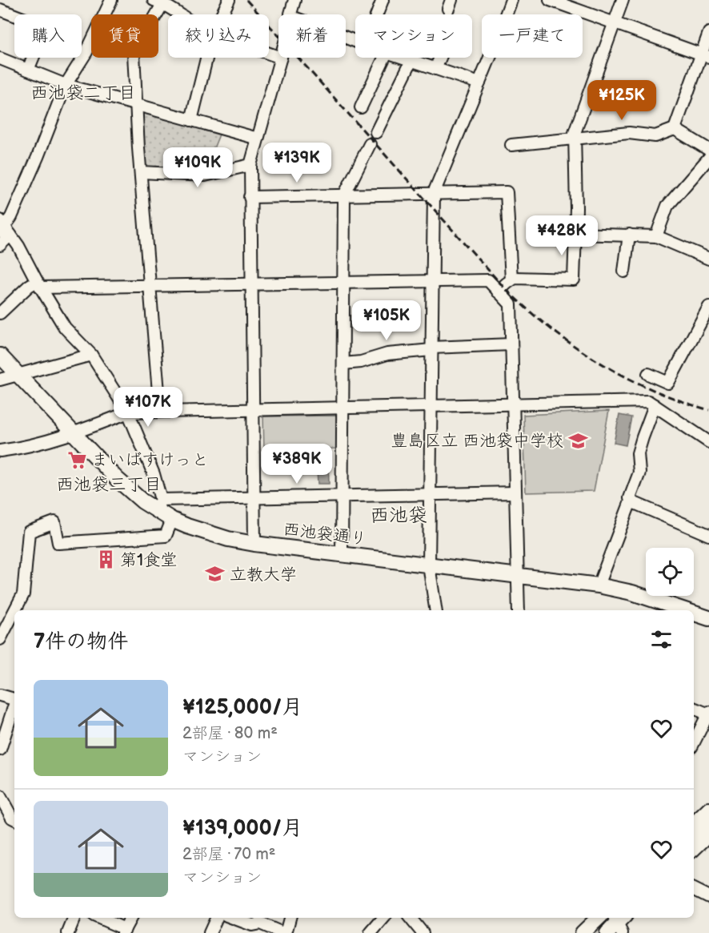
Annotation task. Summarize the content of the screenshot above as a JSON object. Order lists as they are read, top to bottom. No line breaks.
{"streets":{"main road":["西池袋通り"]},"districts":["西池袋二丁目","西池袋三丁目","西池袋"],"places":{"school or university":["豊島区立 西池袋中学校","立教大学"],"supermarket":["まいばすけっと"],"building":["第1食堂"]},"page":{"chip":["購入","賃貸","絞り込み","新着","マンション","一戸建て"],"price":["¥125K","¥139K","¥109K","¥428K","¥105K","¥107K","¥389K"],"heading":"7件の物件","list":[{"name":"¥125,000/月","note":"2部屋 · 80 m² · マンション"},{"name":"¥139,000/月","note":"2部屋 · 70 m² · マンション"}]}}
